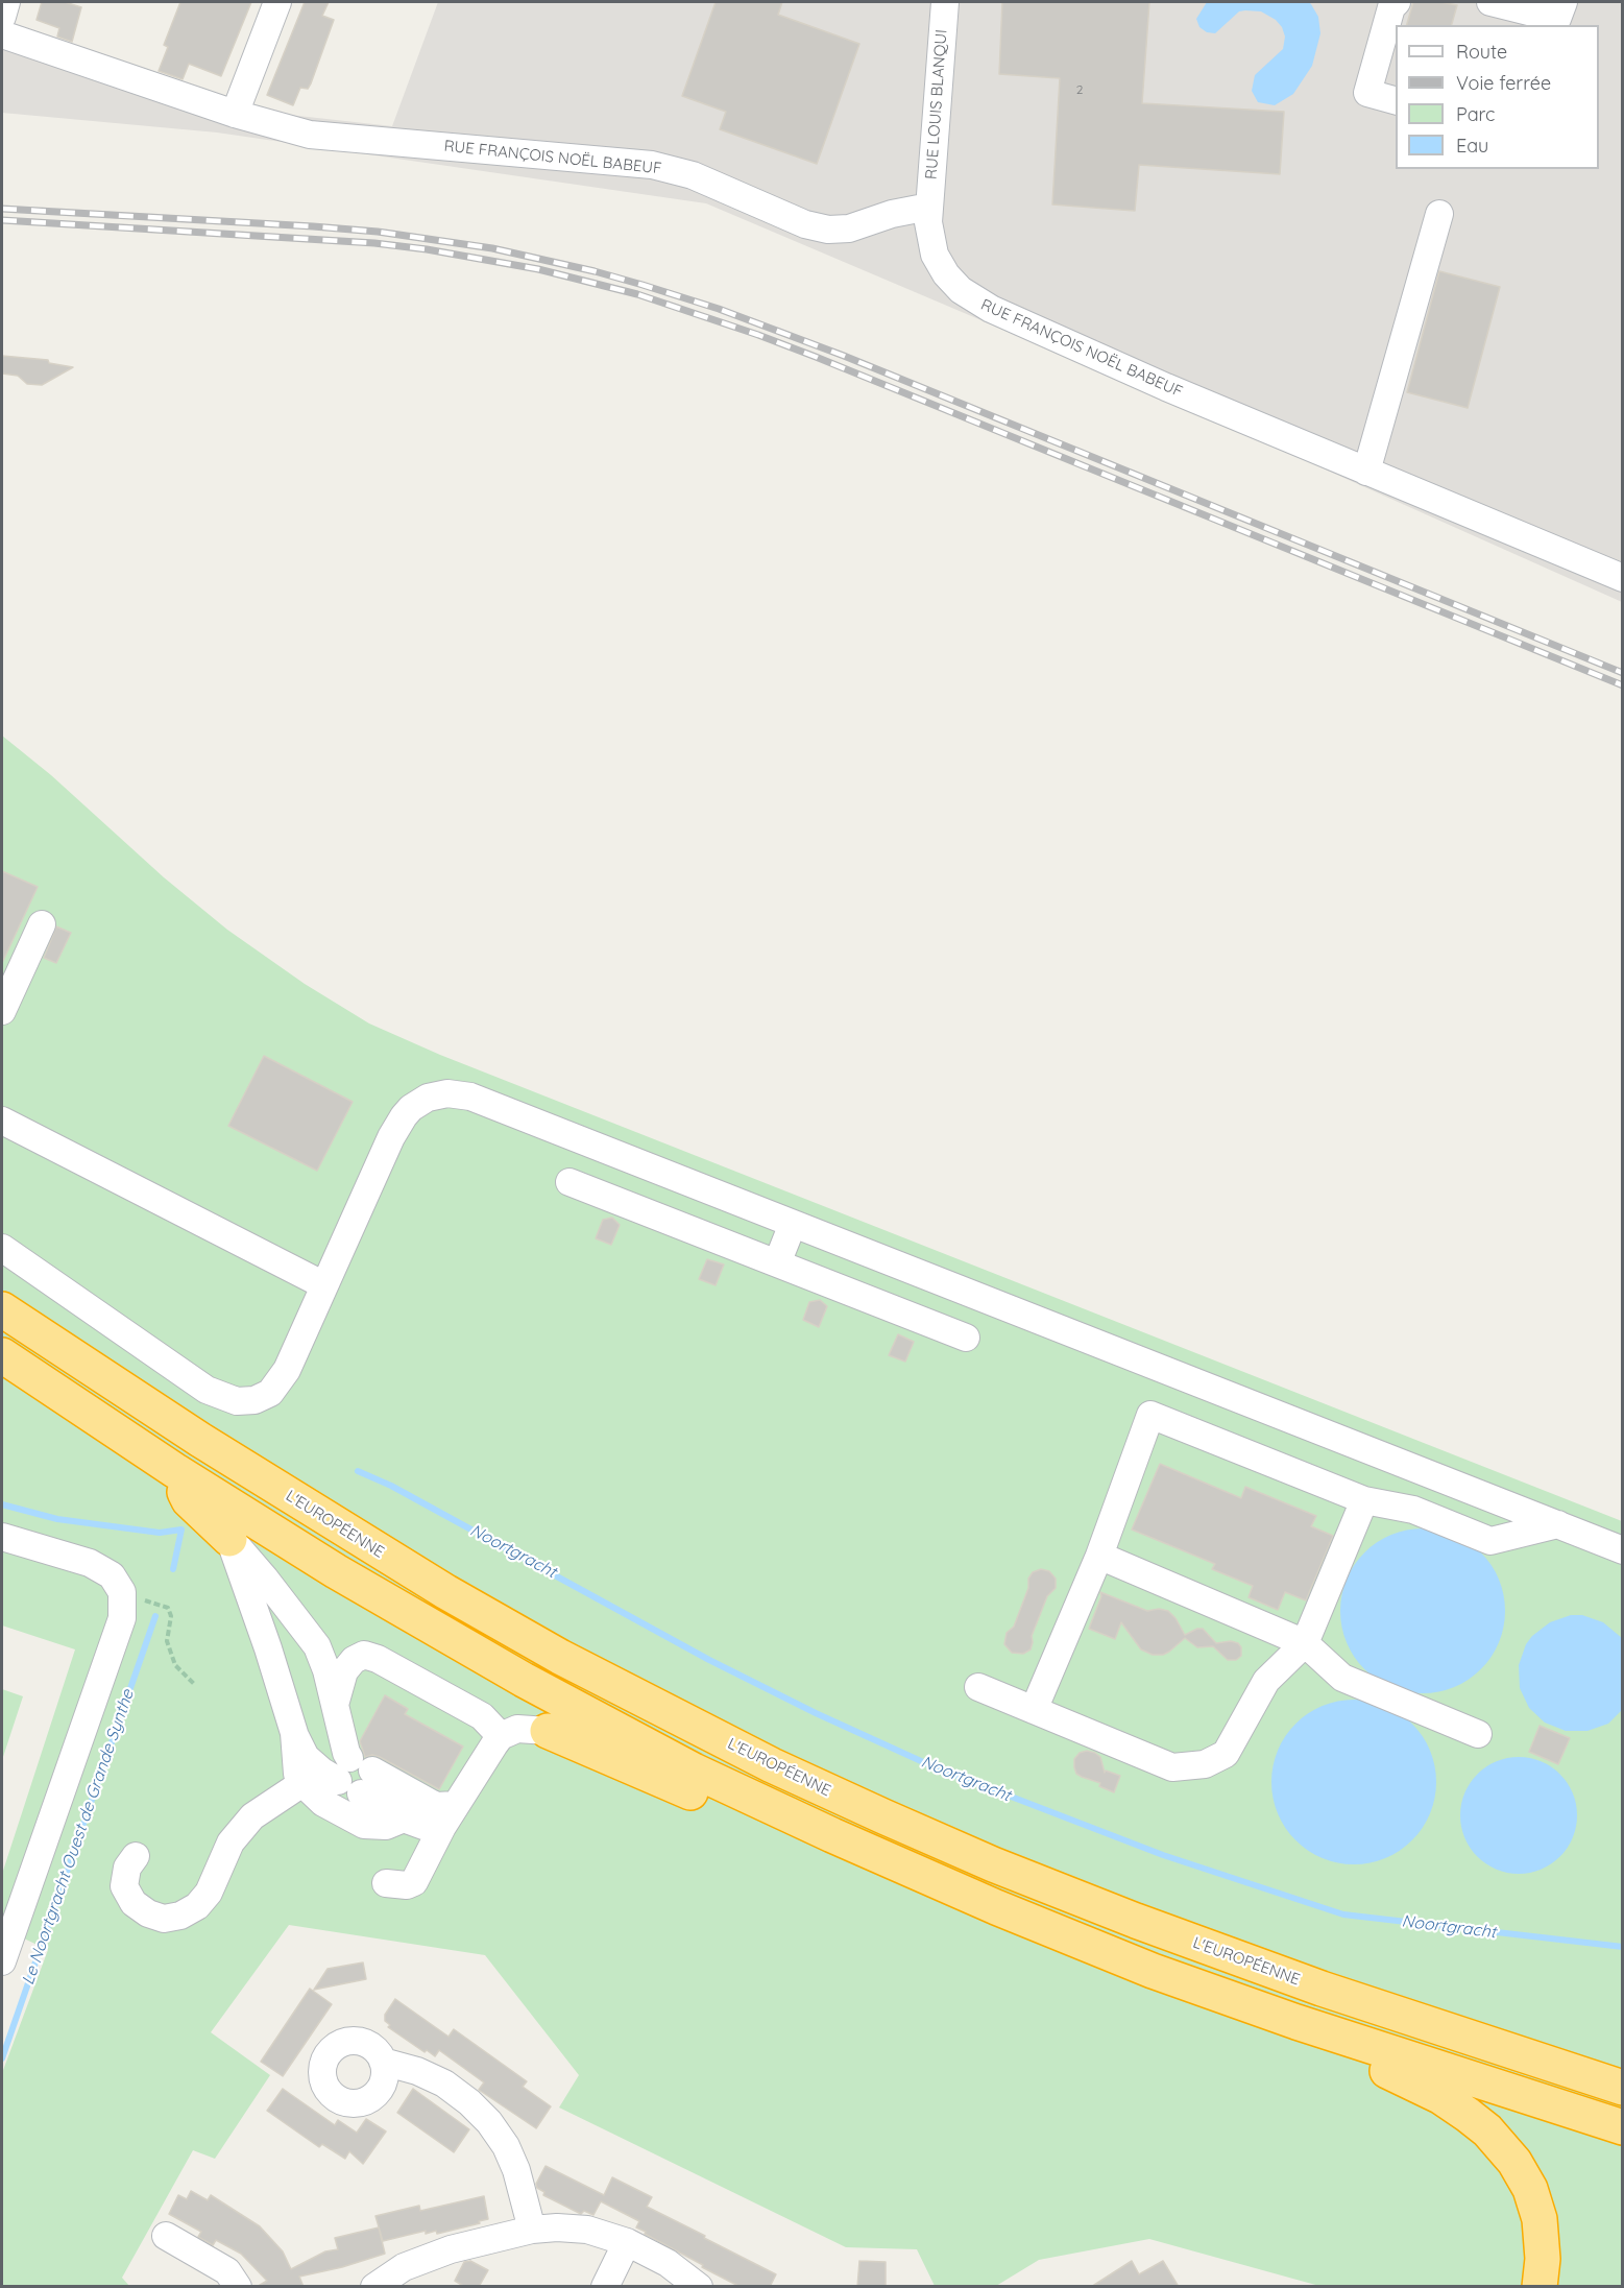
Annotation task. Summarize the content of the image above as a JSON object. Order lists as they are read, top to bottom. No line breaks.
{"streets":{"highway":["L'EUROPÉENNE"],"street":["RUE LOUIS BLANQUI","RUE FRANÇOIS NOËL BABEUF"]},"crossings":[["RUE LOUIS BLANQUI","RUE FRANÇOIS NOËL BABEUF"]],"water":["Noortgracht","Le Noortgracht Ouest de Grande Synthe"],"house_numbers":["2"],"legend":["Route","Voie ferrée","Parc","Eau"]}
